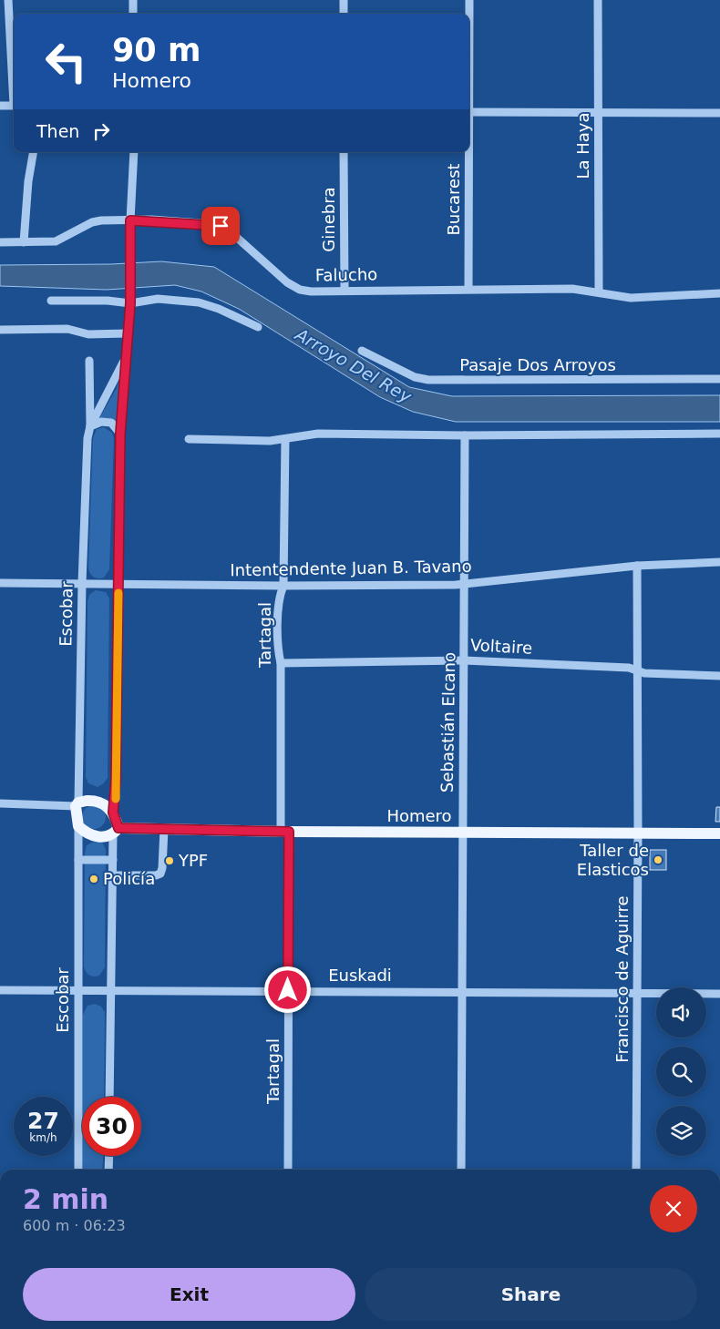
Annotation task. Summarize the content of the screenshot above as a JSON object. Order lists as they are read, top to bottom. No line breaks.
{"streets":{"main road":["Homero"],"street":["La Haya","Bucarest","Ginebra","Falucho","Pasaje Dos Arroyos","Intentendente Juan B. Tavano","Escobar","Tartagal","Voltaire","Sebastián Elcano","Euskadi","Francisco de Aguirre"]},"crossings":[["La Haya","Falucho"],["Bucarest","Falucho"],["Ginebra","Falucho"],["Falucho","Escobar"],["Intentendente Juan B. Tavano","Escobar"],["Intentendente Juan B. Tavano","Tartagal"],["Intentendente Juan B. Tavano","Sebastián Elcano"],["Intentendente Juan B. Tavano","Francisco de Aguirre"],["Escobar","Homero"],["Escobar","Euskadi"],["Tartagal","Voltaire"],["Tartagal","Homero"],["Tartagal","Euskadi"],["Voltaire","Sebastián Elcano"],["Voltaire","Francisco de Aguirre"],["Sebastián Elcano","Homero"],["Sebastián Elcano","Euskadi"],["Homero","Francisco de Aguirre"],["Euskadi","Francisco de Aguirre"]],"water":["Arroyo Del Rey"],"places":["Taller de Elasticos","YPF","Policía"],"page":{"turn":["90 m","Homero"],"then":"Then","speed":"27 km/h","limit":"30","heading":["2 min","600 m · 06:23"],"buttons":["Exit","Share"]}}
